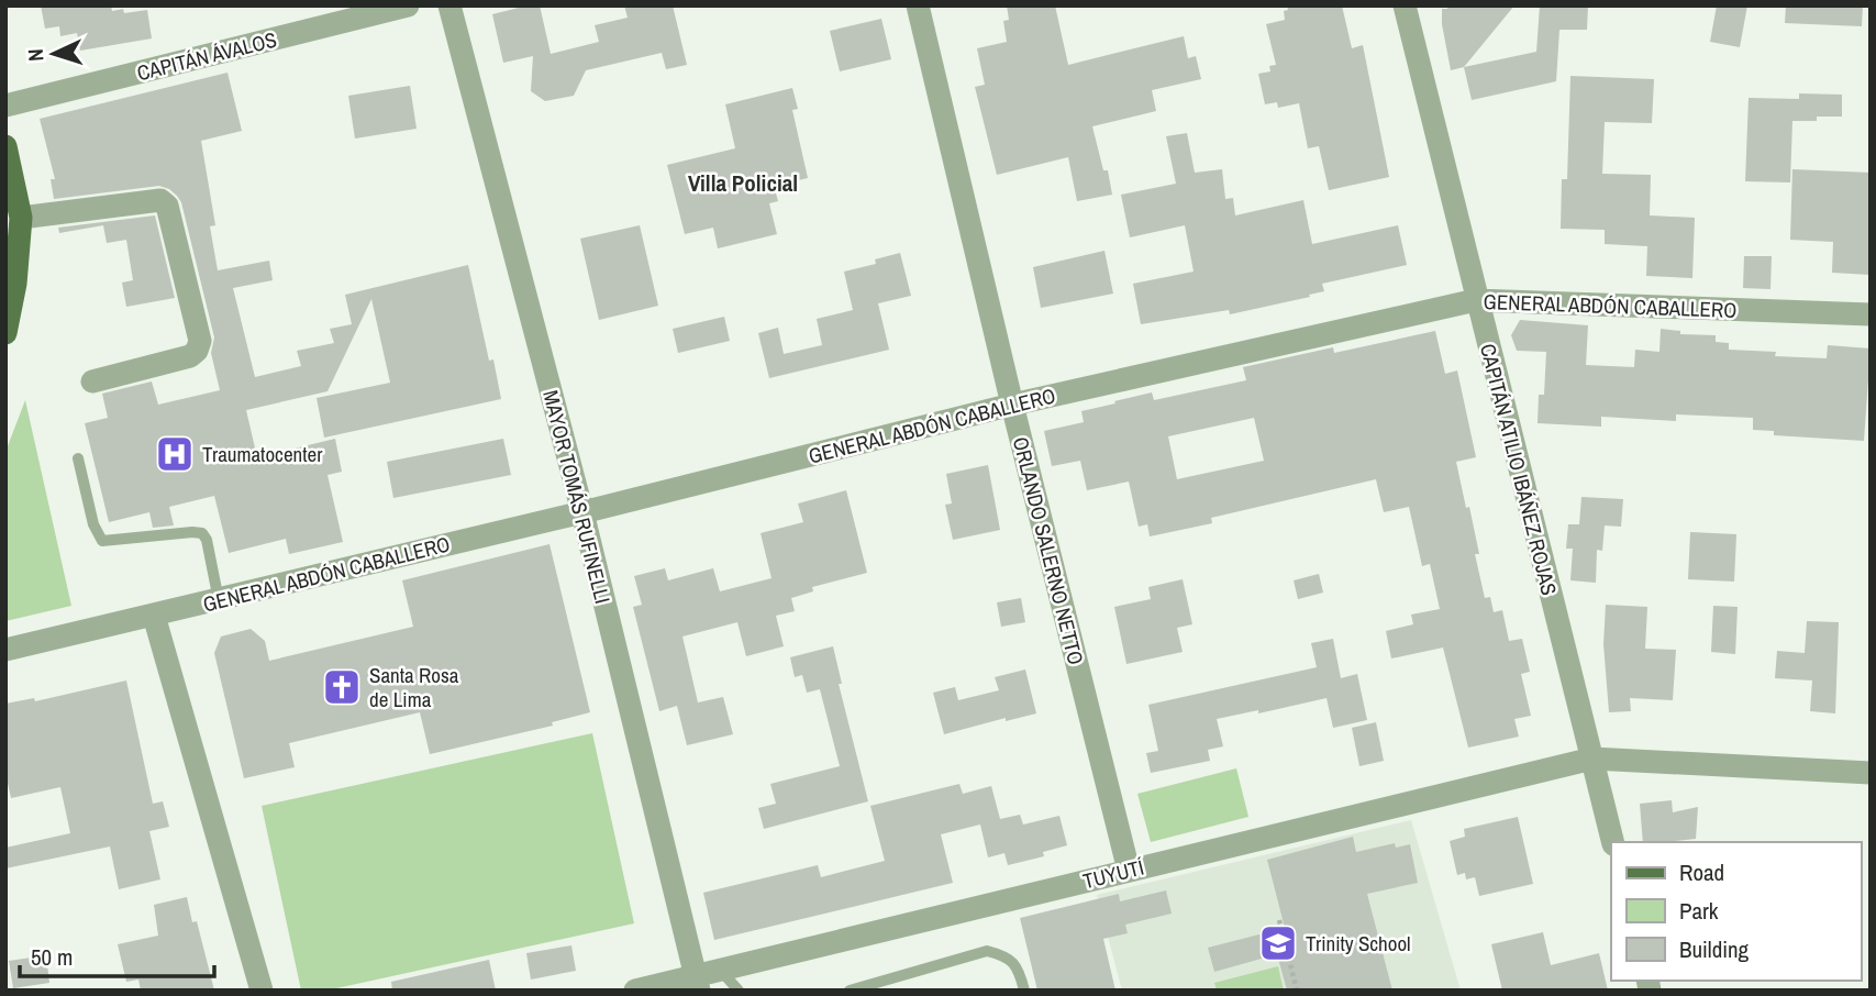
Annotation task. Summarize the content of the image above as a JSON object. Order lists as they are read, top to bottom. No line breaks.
{"streets":{"street":["CAPITÁN ÁVALOS","GENERAL ABDÓN CABALLERO","CAPITÁN ATILIO IBÁÑEZ ROJAS","MAYOR TOMÁS RUFINELLI","ORLANDO SALERNO NETTO","TUYUTÍ"]},"crossings":[["GENERAL ABDÓN CABALLERO","CAPITÁN ATILIO IBÁÑEZ ROJAS"],["GENERAL ABDÓN CABALLERO","MAYOR TOMÁS RUFINELLI"],["GENERAL ABDÓN CABALLERO","ORLANDO SALERNO NETTO"],["CAPITÁN ATILIO IBÁÑEZ ROJAS","TUYUTÍ"],["MAYOR TOMÁS RUFINELLI","TUYUTÍ"],["ORLANDO SALERNO NETTO","TUYUTÍ"]],"districts":["Villa Policial"],"places":{"hospital":["Traumatocenter"],"church":["Santa Rosa de Lima"],"school or university":["Trinity School"]},"legend":["Road","Park","Building"],"scale_bar":"50 m","north":"left"}
